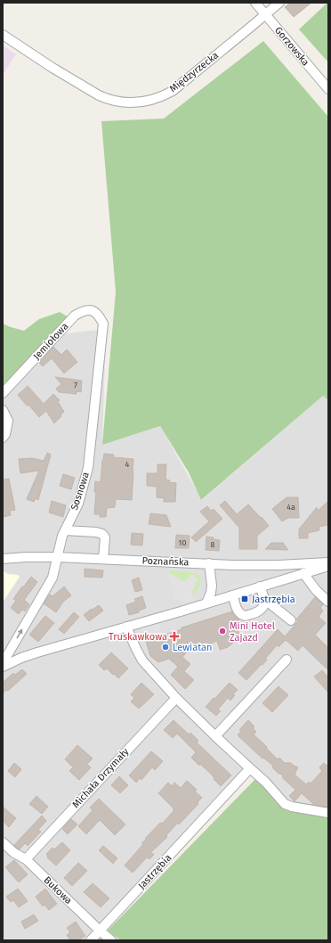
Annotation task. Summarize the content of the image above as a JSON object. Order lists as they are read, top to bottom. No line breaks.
{"streets":{"street":["Gorzowska","Międzyrzecka","Jemiołowa","Sosnowa","Poznańska","Michała Drzymały","Jastrzębia","Bukowa"]},"crossings":[["Gorzowska","Międzyrzecka"],["Jemiołowa","Sosnowa"],["Sosnowa","Poznańska"],["Michała Drzymały","Bukowa"],["Jastrzębia","Bukowa"]],"places":{"transit":["Jastrzębia"],"other":["Mini Hotel Zajazd","Lewiatan"],"health":["Truskawkowa"]},"house_numbers":["7","4","4a","10","8"]}
